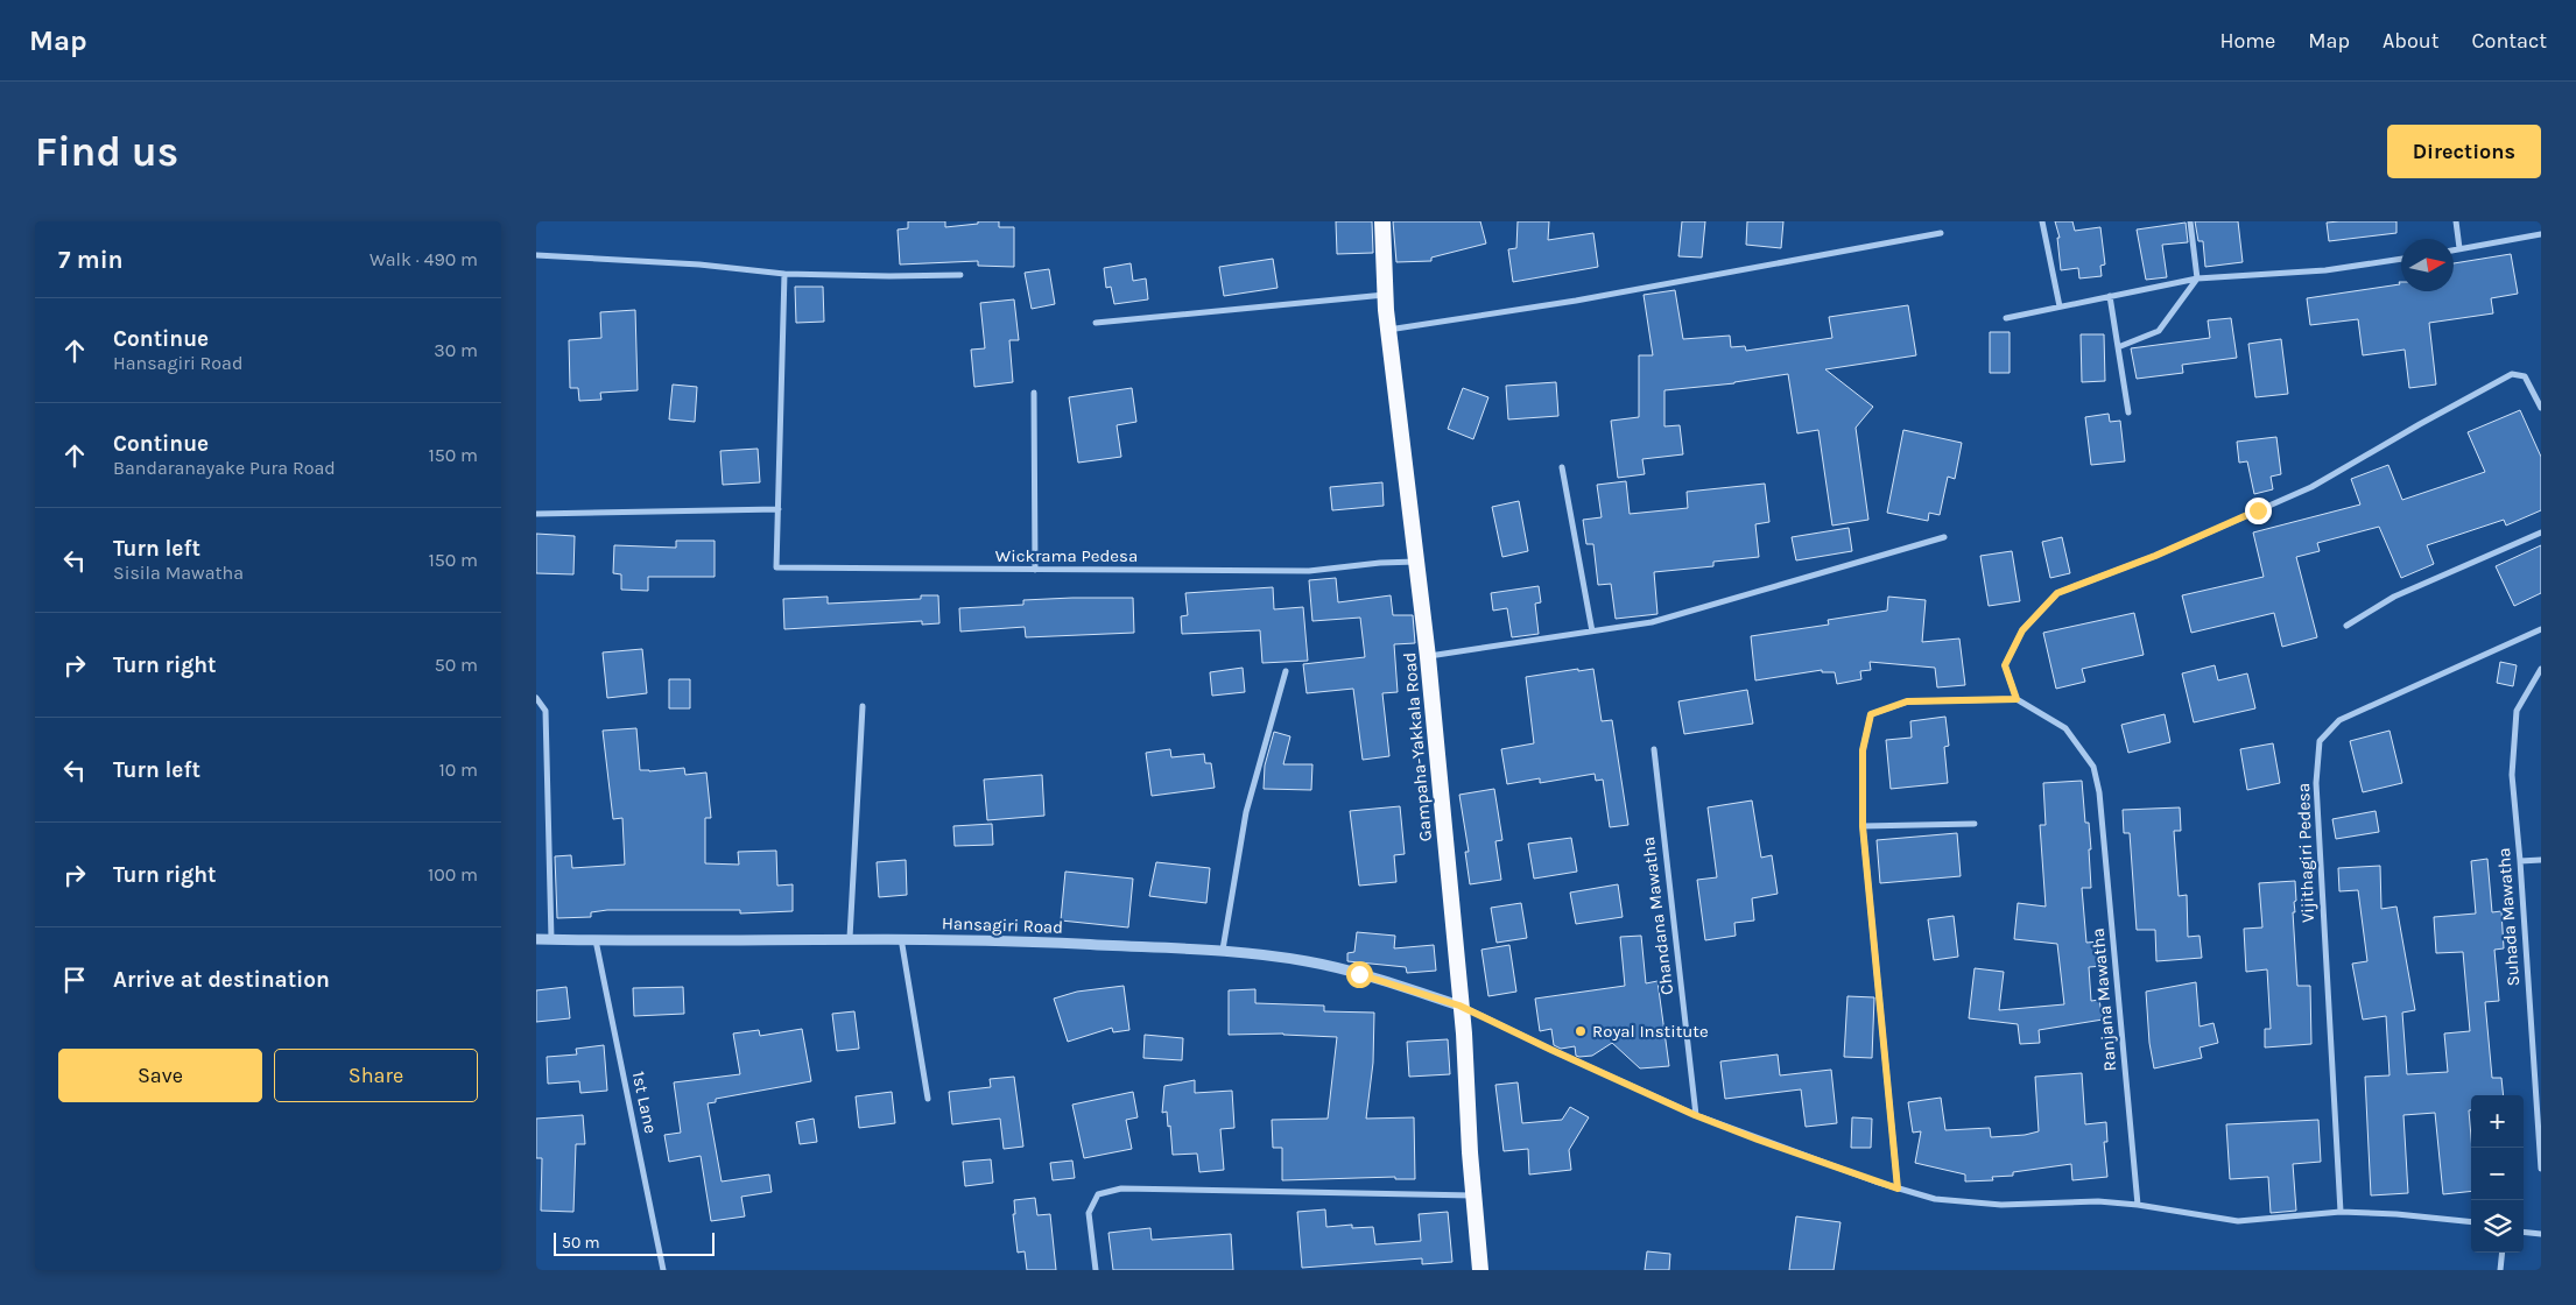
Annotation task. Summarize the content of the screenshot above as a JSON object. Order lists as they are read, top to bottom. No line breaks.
{"streets":{"highway":["Gampaha-Yakkala Road"],"street":["Wickrama Pedesa","Vijithagiri Pedesa","Chandana Mawatha","Suhada Mawatha","Hansagiri Road","Ranjana Mawatha","1st Lane"]},"crossings":[["Wickrama Pedesa","Gampaha-Yakkala Road"],["Gampaha-Yakkala Road","Hansagiri Road"],["Hansagiri Road","1st Lane"]],"places":["Royal Institute"],"scale_bar":"50 m","north":"right","page":{"header":"Map","nav":["Home","Map","About","Contact"],"buttons":["Directions",["Save","Share"]],"title":"Find us","heading":["7 min","Walk · 490 m"],"list":[["Continue","Hansagiri Road","30 m"],["Continue","Bandaranayake Pura Road","150 m"],["Turn left","Sisila Mawatha","150 m"],["Turn right","50 m"],["Turn left","10 m"],["Turn right","100 m"],"Arrive at destination"],"map_buttons":["+","−"],"scale":"50 m"}}
